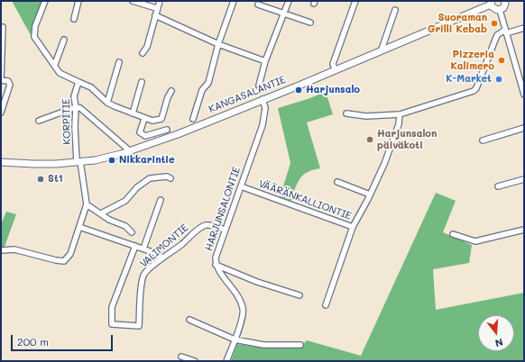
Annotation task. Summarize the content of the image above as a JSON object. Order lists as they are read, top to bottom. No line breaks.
{"streets":{"main road":["KANGASALANTIE"],"street":["KORPITIE","VÄÄRÄNKALLIONTIE","HARJUNSALONTIE","VALIMONTIE"]},"crossings":[["KANGASALANTIE","KORPITIE"],["KANGASALANTIE","HARJUNSALONTIE"],["VÄÄRÄNKALLIONTIE","HARJUNSALONTIE"],["HARJUNSALONTIE","VALIMONTIE"]],"places":["Suoraman Grilli Kebab","Pizzeria Kalimero","K-Market","Harjunsalo","Harjunsalon päiväkoti","Nikkarintie","St1"],"scale_bar":"200 m","north":"bottom"}
